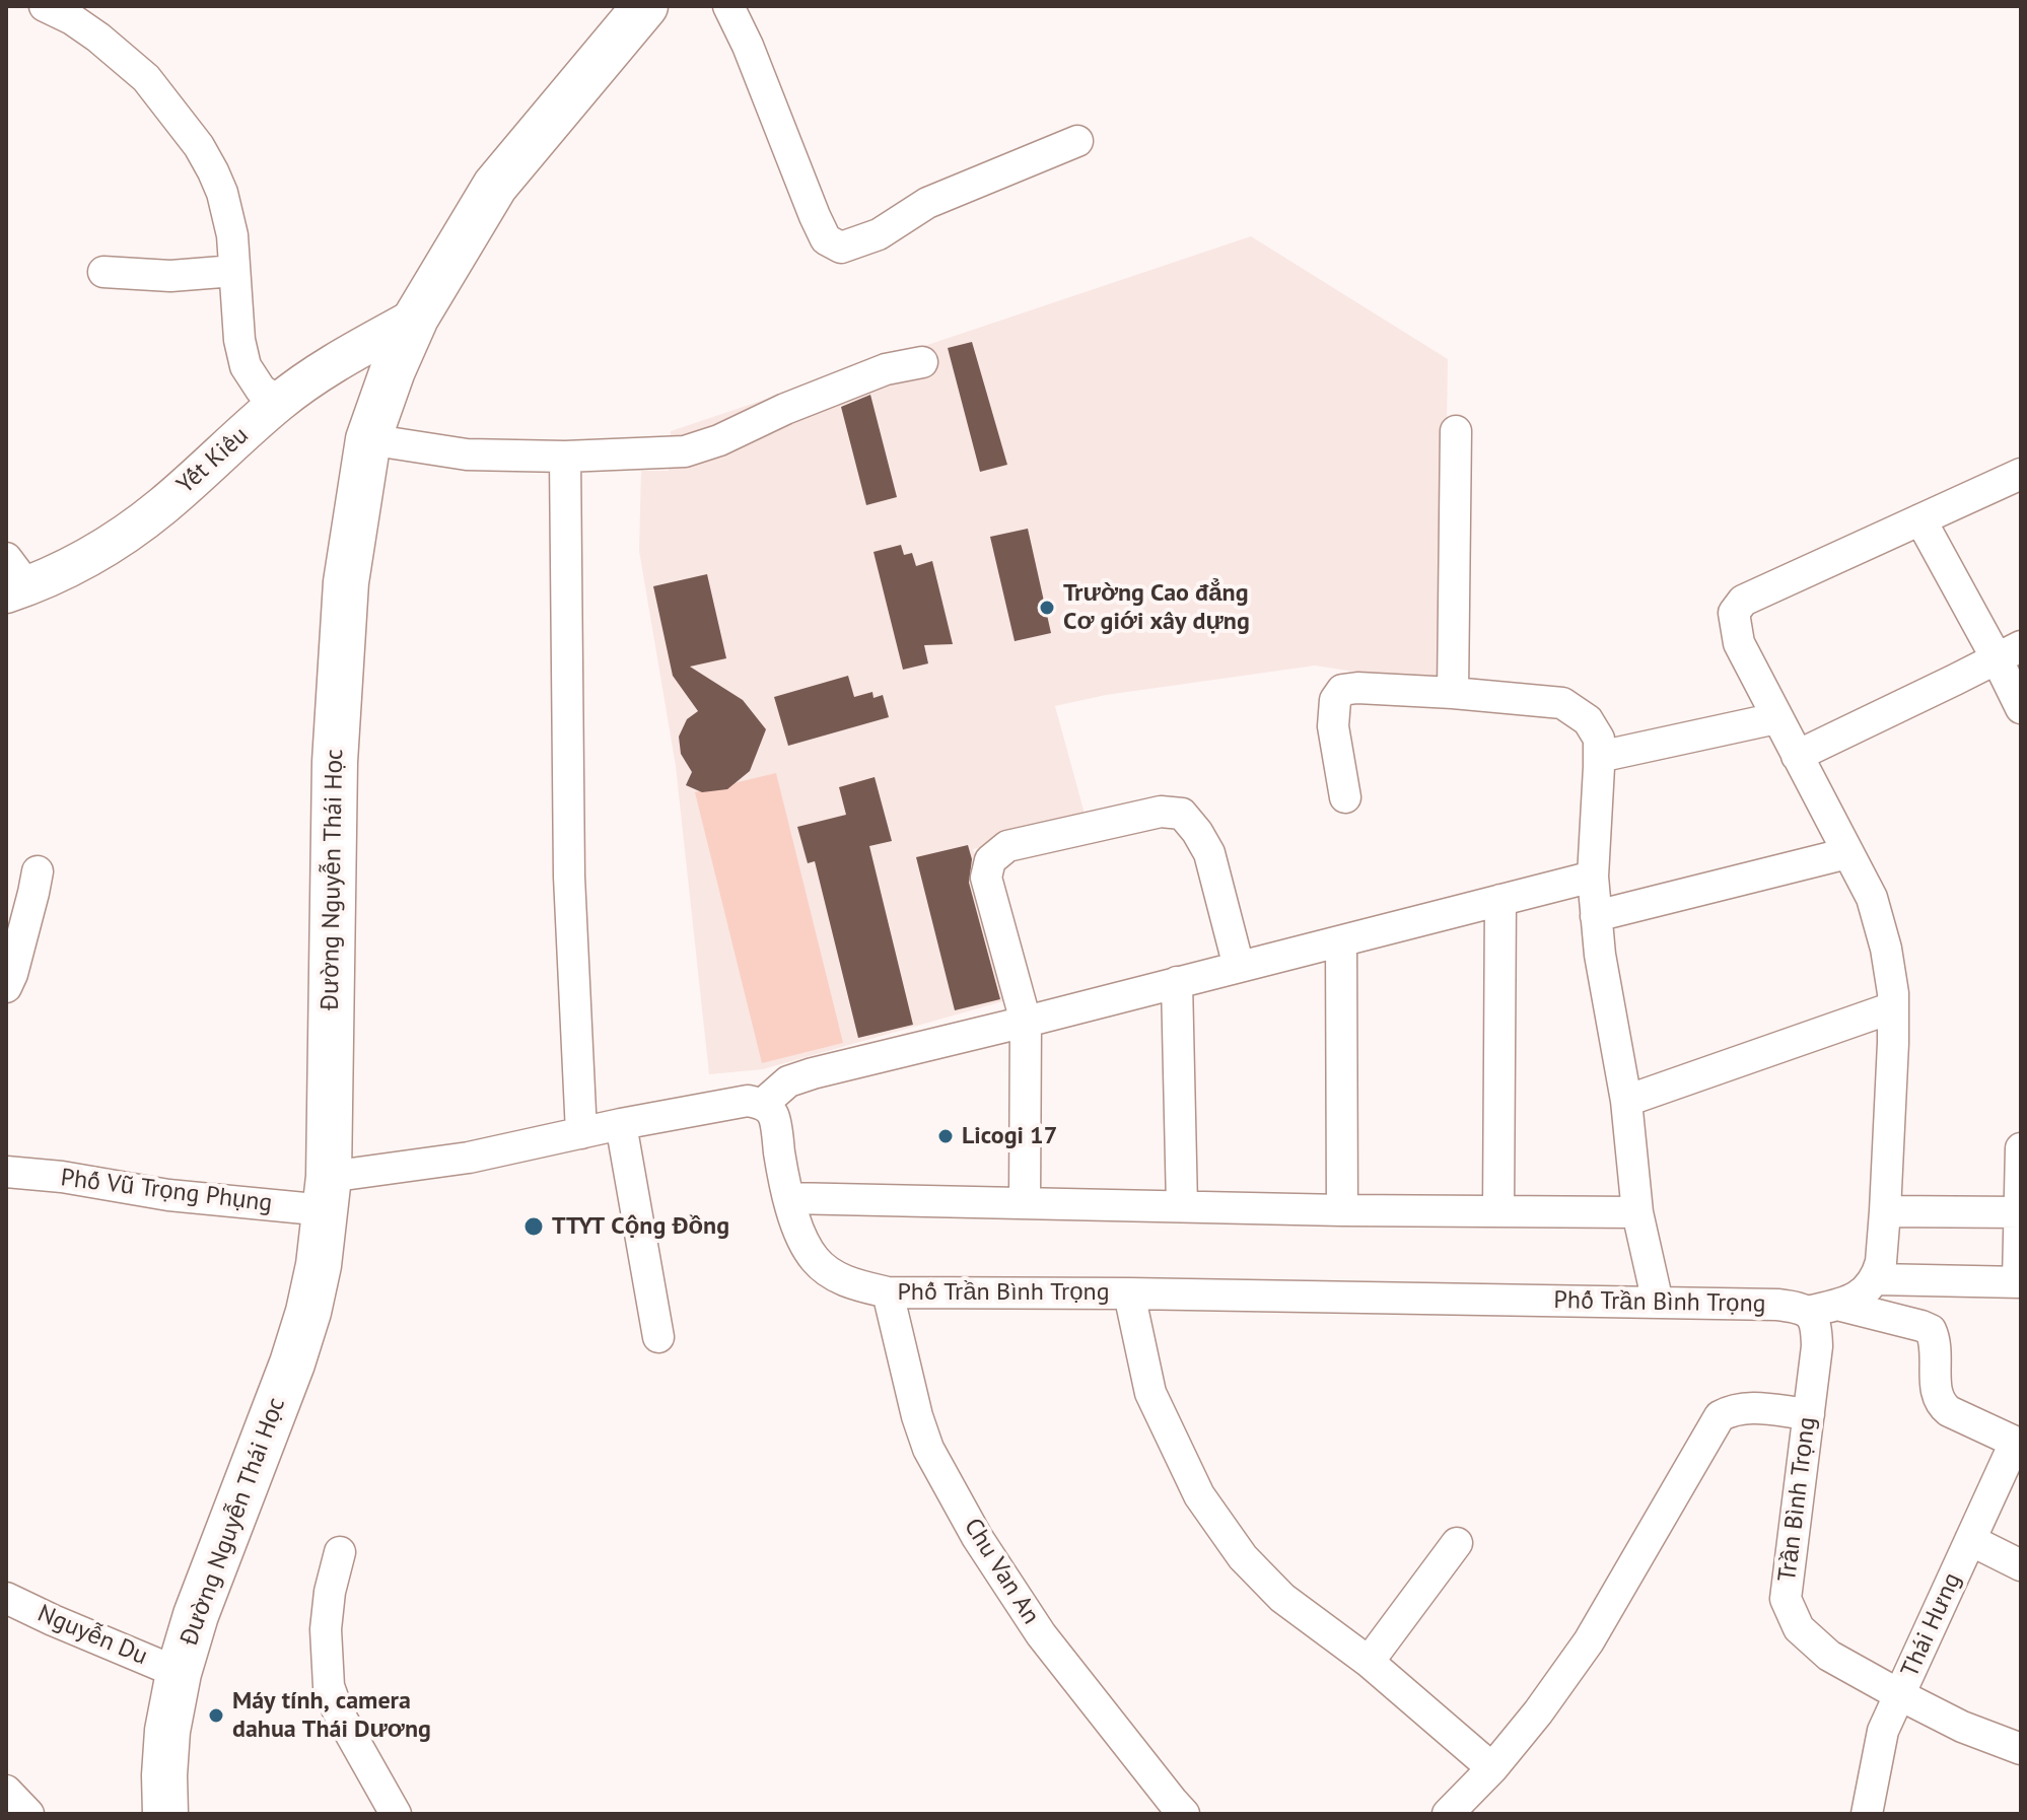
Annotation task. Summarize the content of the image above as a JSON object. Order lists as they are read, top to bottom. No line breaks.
{"streets":{"highway":["Đường Nguyễn Thái Học"],"main road":["Yết Kiêu"],"street":["Phố Vũ Trọng Phụng","Phố Trần Bình Trọng","Trần Bình Trọng","Chu Van An","Thái Hưng","Nguyễn Du"]},"crossings":[["Yết Kiêu","Đường Nguyễn Thái Học"],["Đường Nguyễn Thái Học","Phố Vũ Trọng Phụng"],["Đường Nguyễn Thái Học","Nguyễn Du"],["Phố Trần Bình Trọng","Trần Bình Trọng"],["Phố Trần Bình Trọng","Chu Van An"],["Trần Bình Trọng","Thái Hưng"]],"places":["Trường Cao đẳng Cơ giới xây dựng","Licogi 17","TTYT Cộng Đồng","Máy tính, camera dahua Thái Dương"]}
